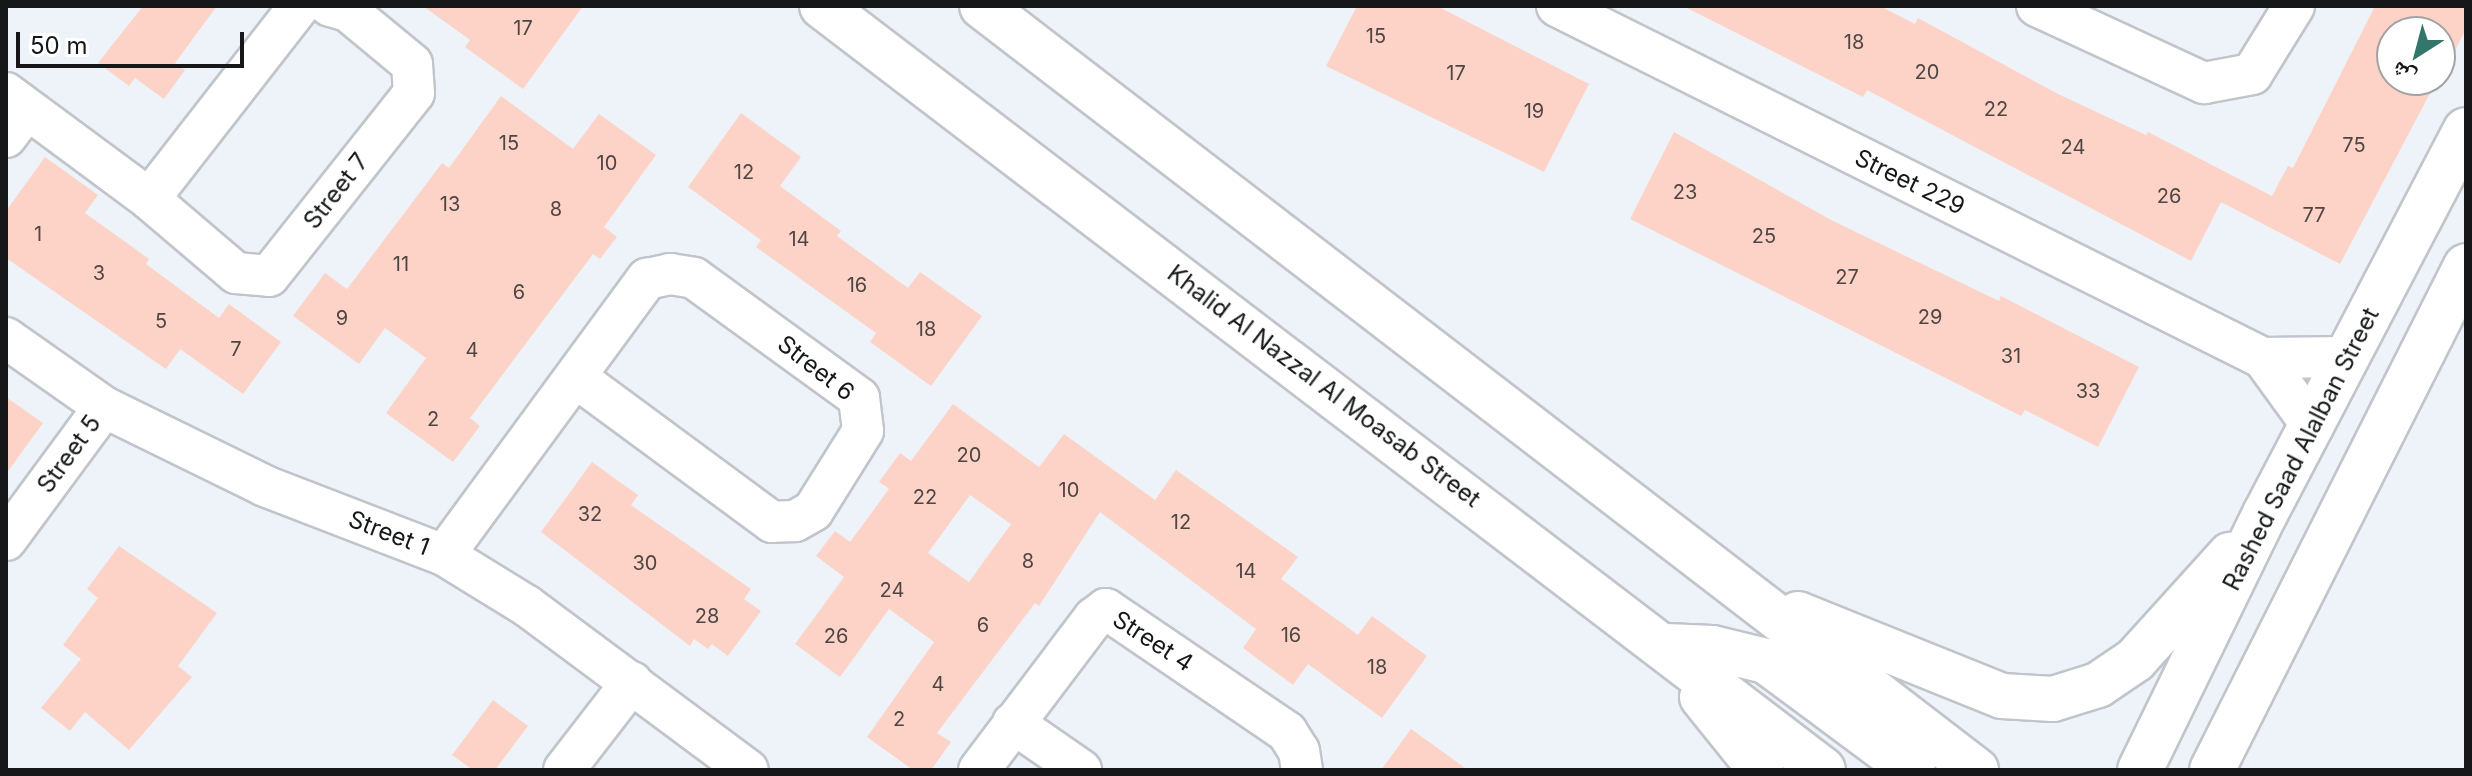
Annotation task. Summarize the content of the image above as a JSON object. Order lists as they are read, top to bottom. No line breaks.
{"streets":{"main road":["Khalid Al Nazzal Al Moasab Street","Rashed Saad Alalban Street"],"street":["Street 229","Street 7","Street 6","Street 5","Street 1","Street 4"]},"crossings":[["Street 229","Rashed Saad Alalban Street"],["Street 6","Street 1"],["Street 5","Street 1"]],"house_numbers":["17","15","18","20","17","22","19","15","75","24","10","12","23","26","13","8","77","1","25","14","11","3","27","16","6","29","9","5","18","7","4","31","33","2","20","10","22","32","12","8","30","14","24","28","6","16","26","18","4","2"],"scale_bar":"50 m","north":"bottom left"}
